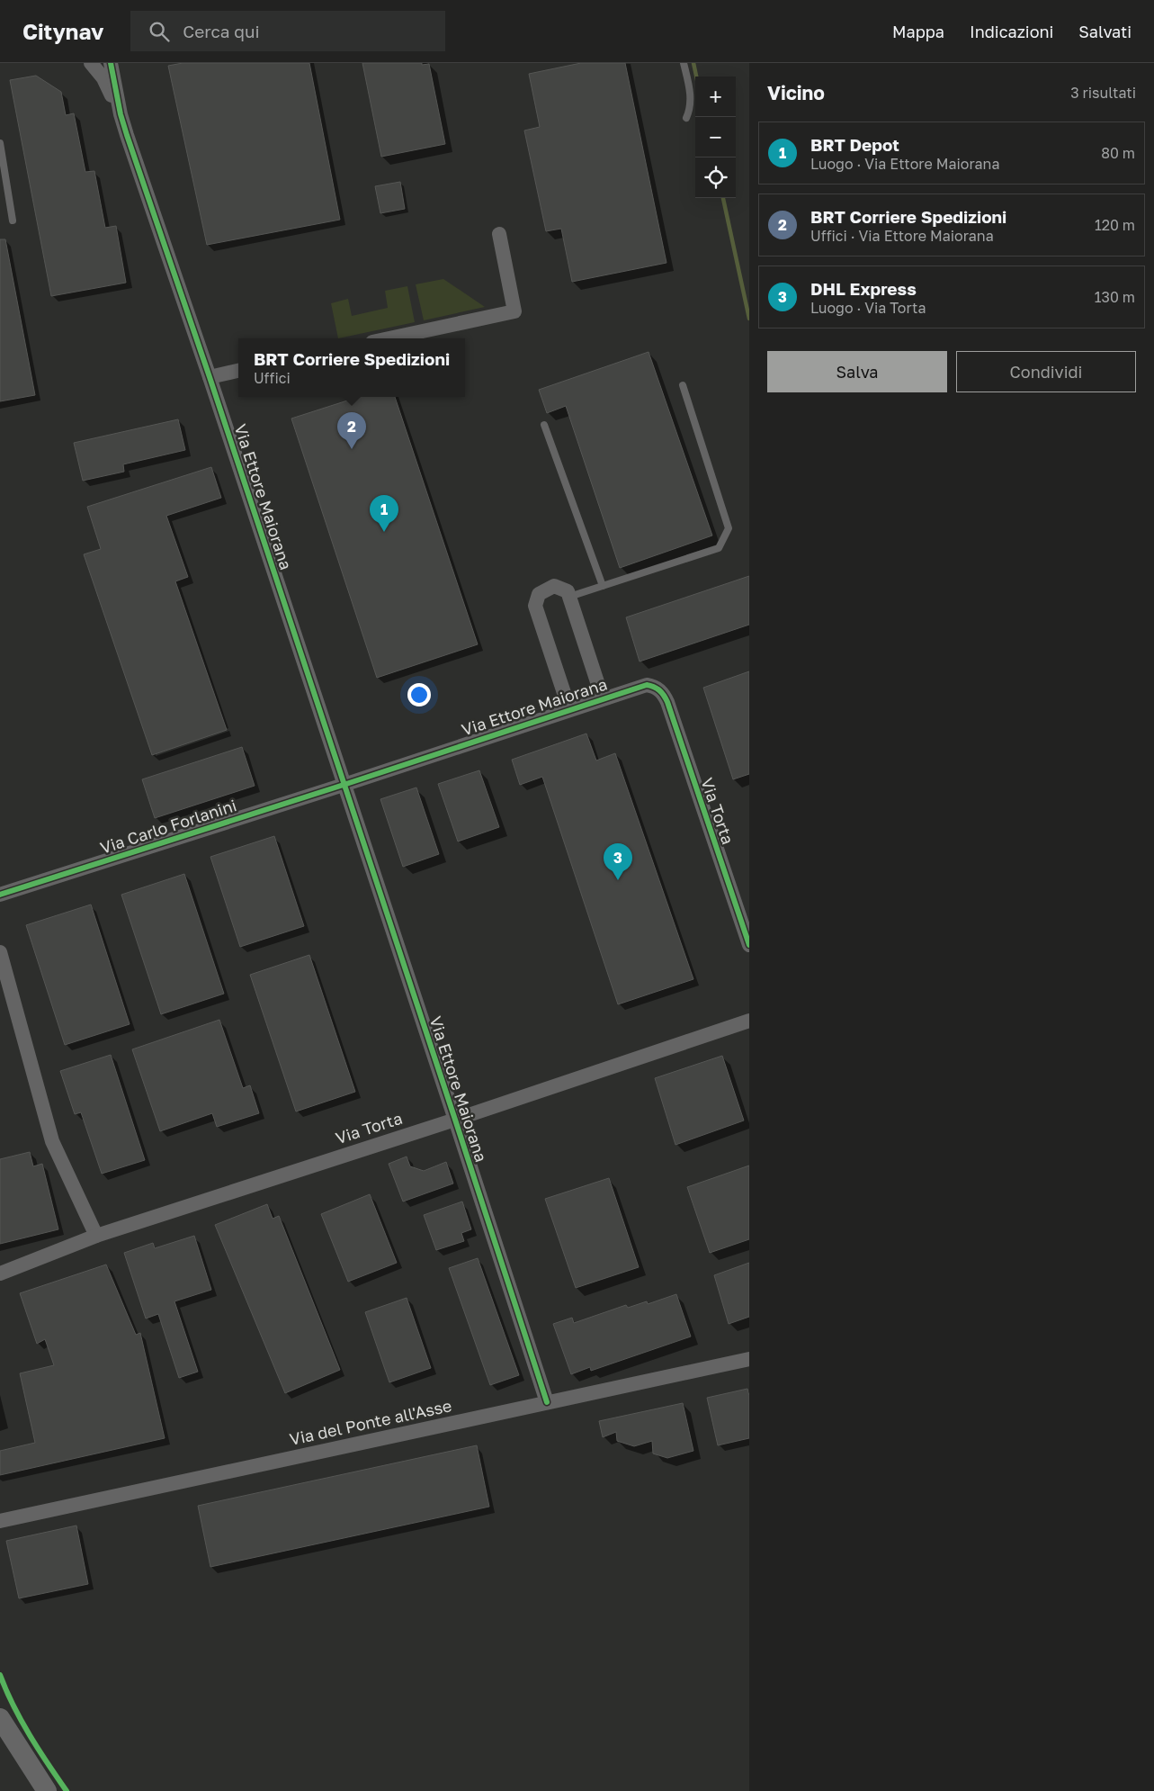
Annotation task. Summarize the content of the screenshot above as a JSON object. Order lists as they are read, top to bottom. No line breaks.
{"streets":{"street":["Via Ettore Maiorana","Via Torta","Via Carlo Forlanini","Via del Ponte all'Asse"]},"crossings":[["Via Ettore Maiorana","Via Torta"],["Via Ettore Maiorana","Via Carlo Forlanini"],["Via Ettore Maiorana","Via del Ponte all'Asse"]],"page":{"header":"Citynav","search":"Cerca qui","nav":["Mappa","Indicazioni","Salvati"],"heading":["Vicino","3 risultati"],"map_buttons":["+","−"],"list":[{"mark":"1","name":"BRT Depot","note":"Luogo · Via Ettore Maiorana","value":"80 m"},{"mark":"2","name":"BRT Corriere Spedizioni","note":"Uffici · Via Ettore Maiorana","value":"120 m"},{"mark":"3","name":"DHL Express","note":"Luogo · Via Torta","value":"130 m"}],"buttons":["Salva","Condividi"],"popup":["BRT Corriere Spedizioni","Uffici"],"pins":["2","1","3"]}}
